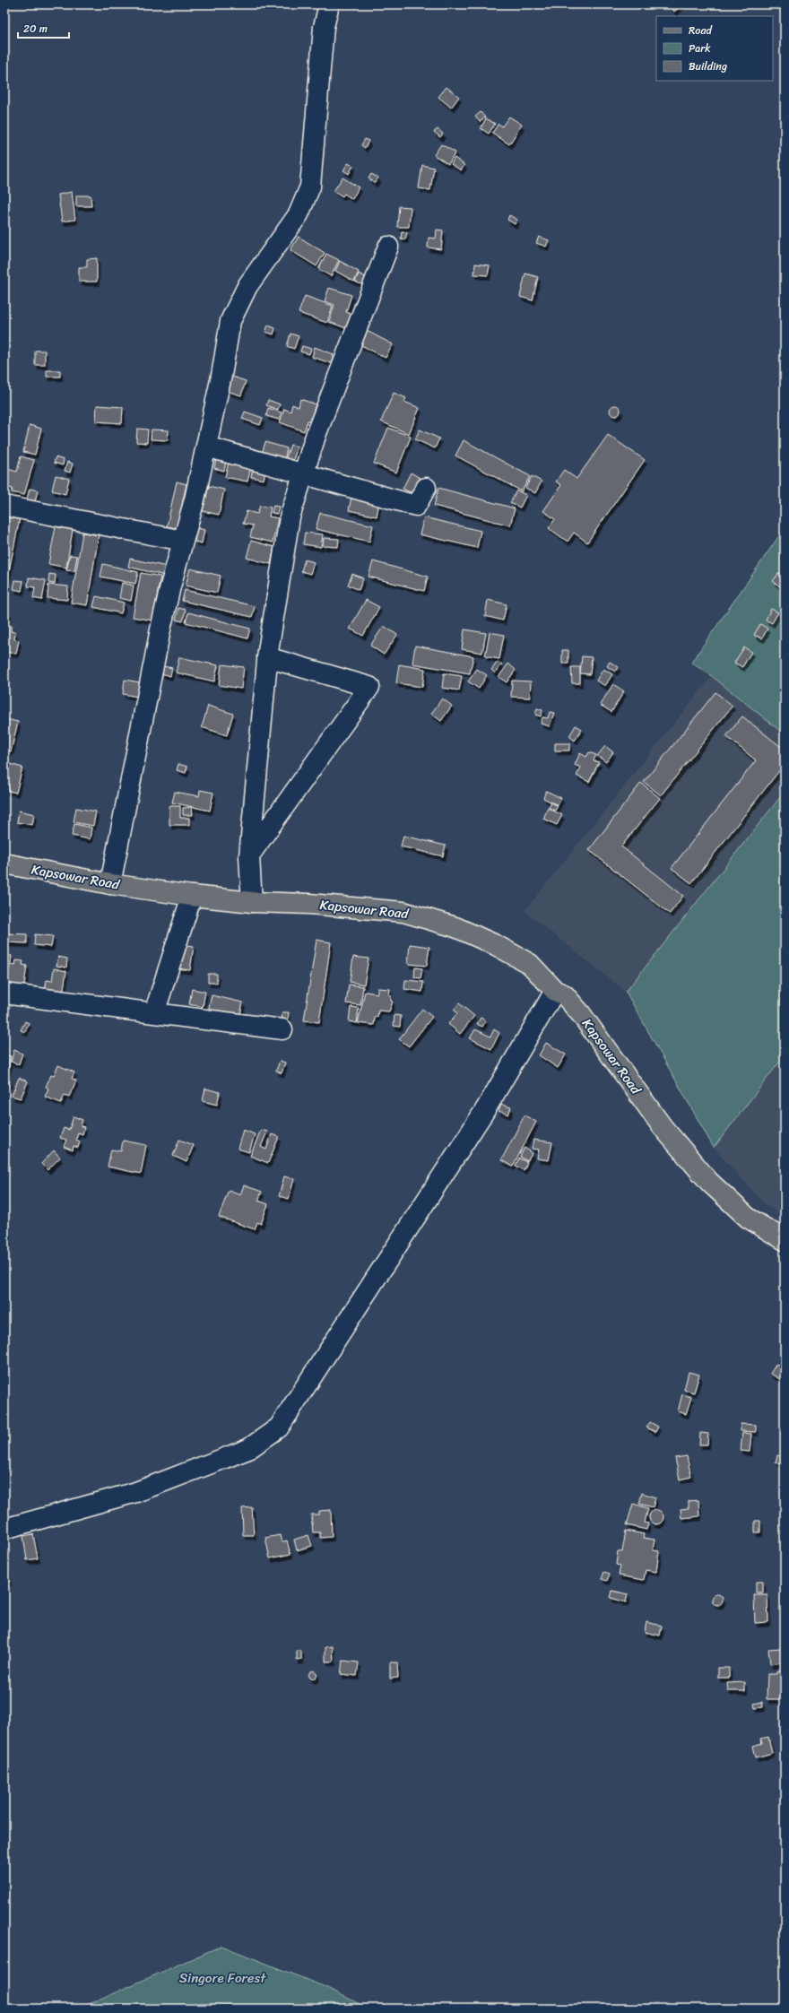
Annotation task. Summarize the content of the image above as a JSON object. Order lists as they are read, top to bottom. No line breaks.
{"streets":{"main road":["Kapsowar Road"]},"parks":["Singore Forest"],"legend":["Road","Park","Building"],"scale_bar":"20 m"}
